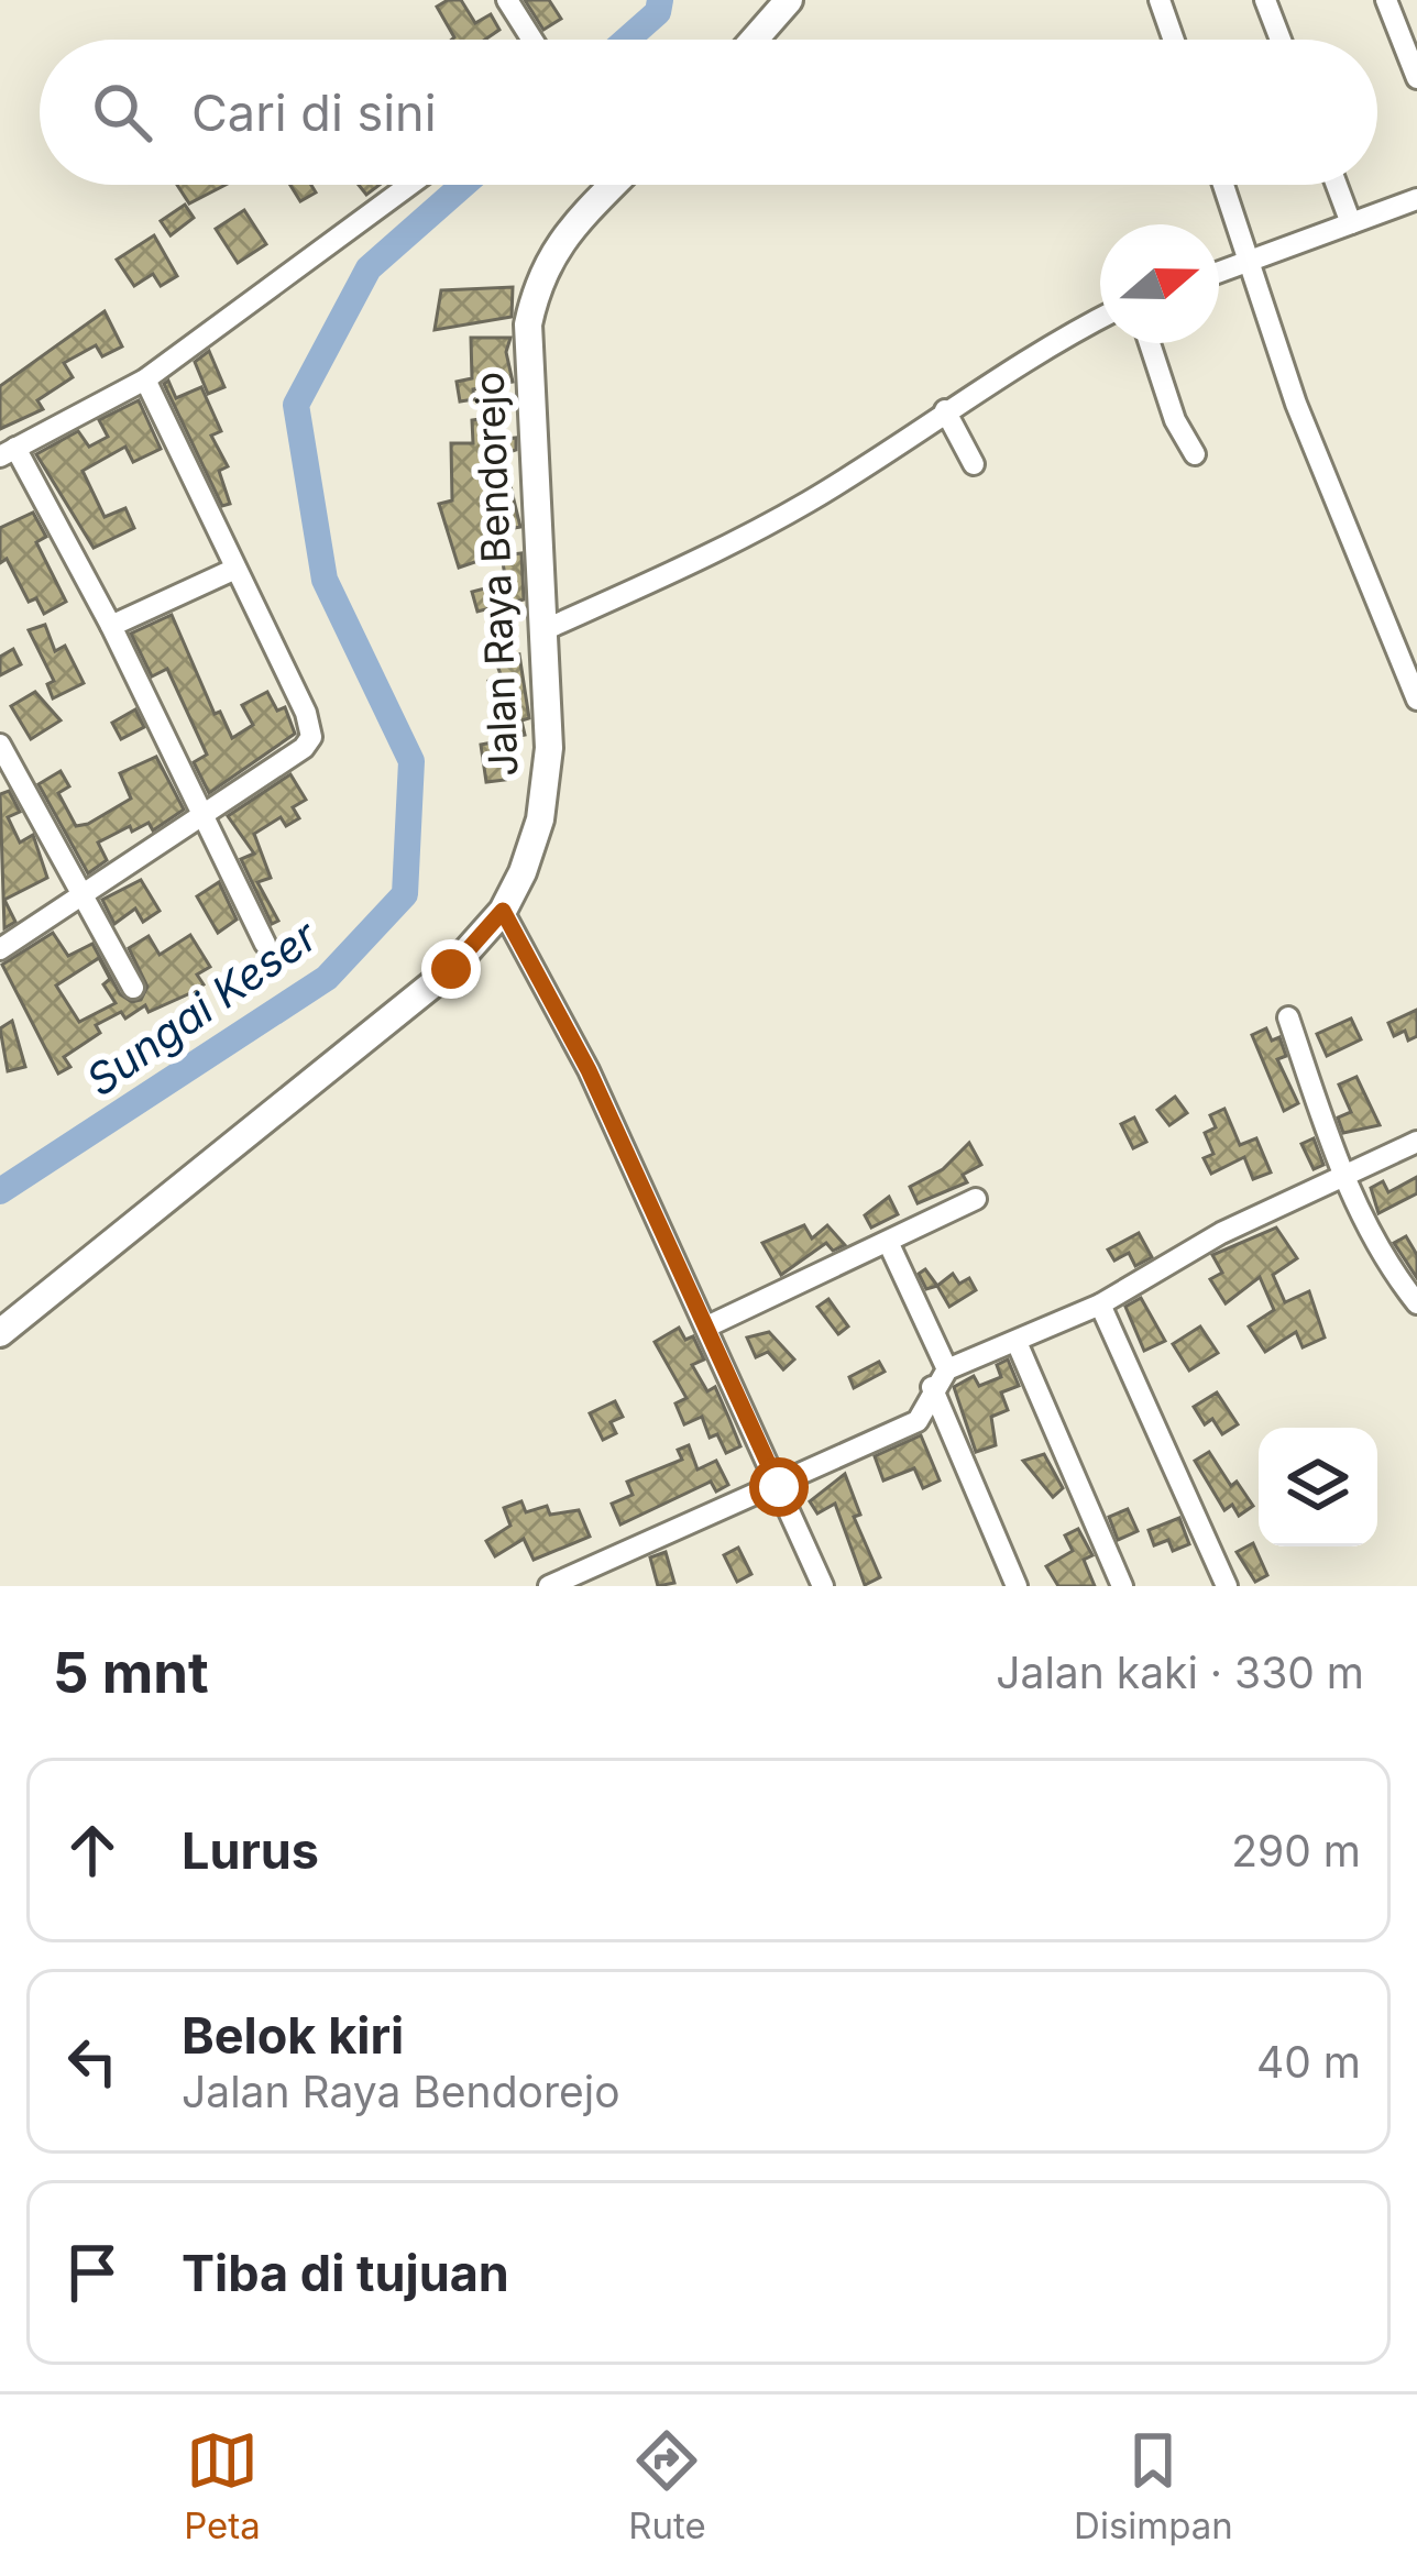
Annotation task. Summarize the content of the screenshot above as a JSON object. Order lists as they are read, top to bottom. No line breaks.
{"streets":{"main road":["Jalan Raya Bendorejo"]},"water":["Sungai Keser"],"north":"right","page":{"search":"Cari di sini","heading":["5 mnt","Jalan kaki · 330 m"],"list":[["Lurus","290 m"],["Belok kiri","Jalan Raya Bendorejo","40 m"],"Tiba di tujuan"],"nav":["Peta","Rute","Disimpan"]}}
